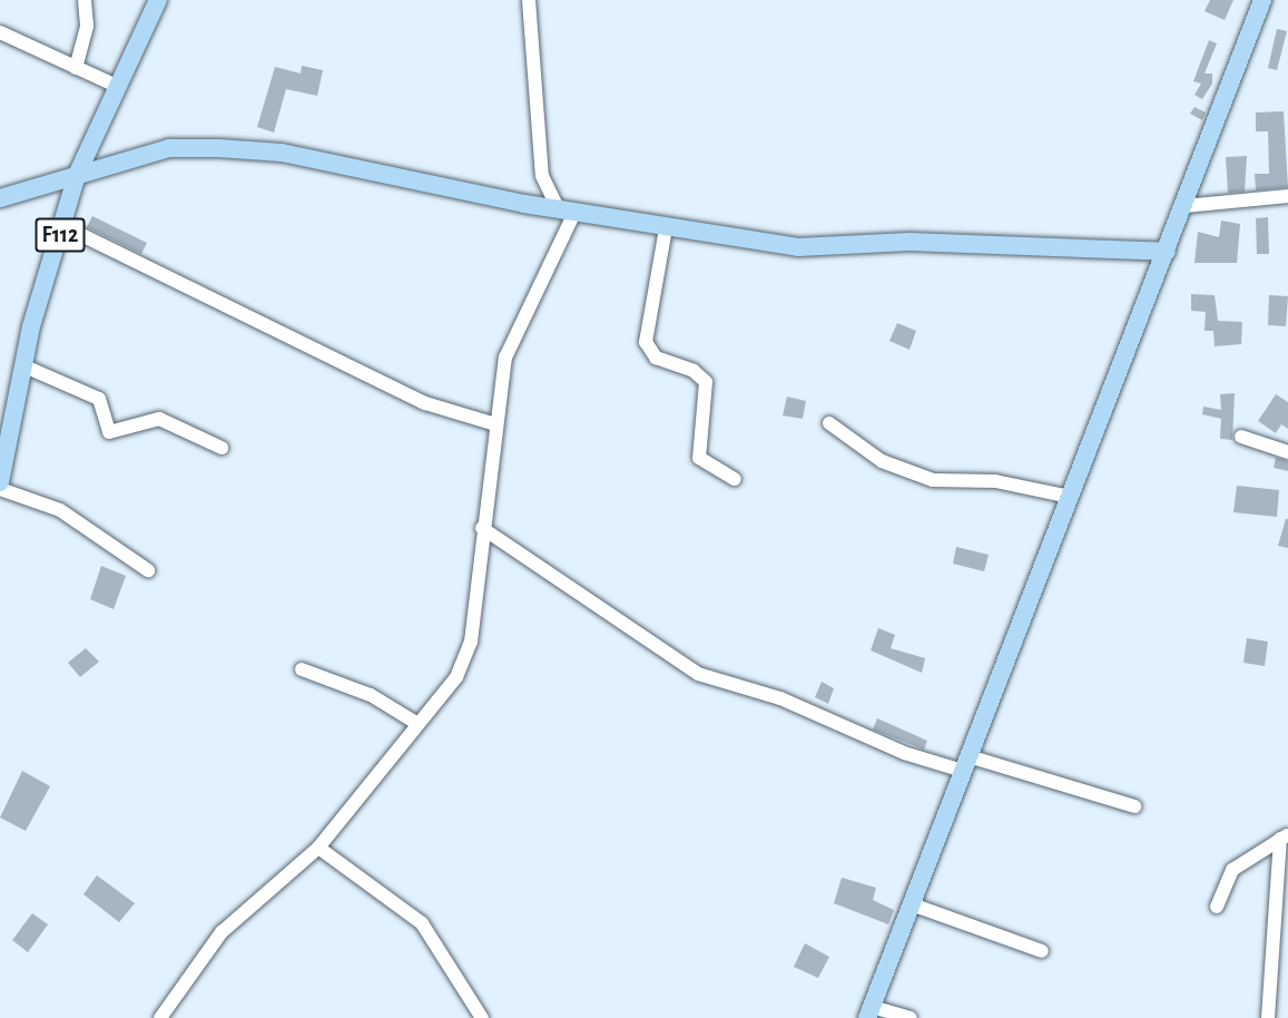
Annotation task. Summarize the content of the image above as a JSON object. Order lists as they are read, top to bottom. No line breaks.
{"streets":{"main road":["F112"]}}
